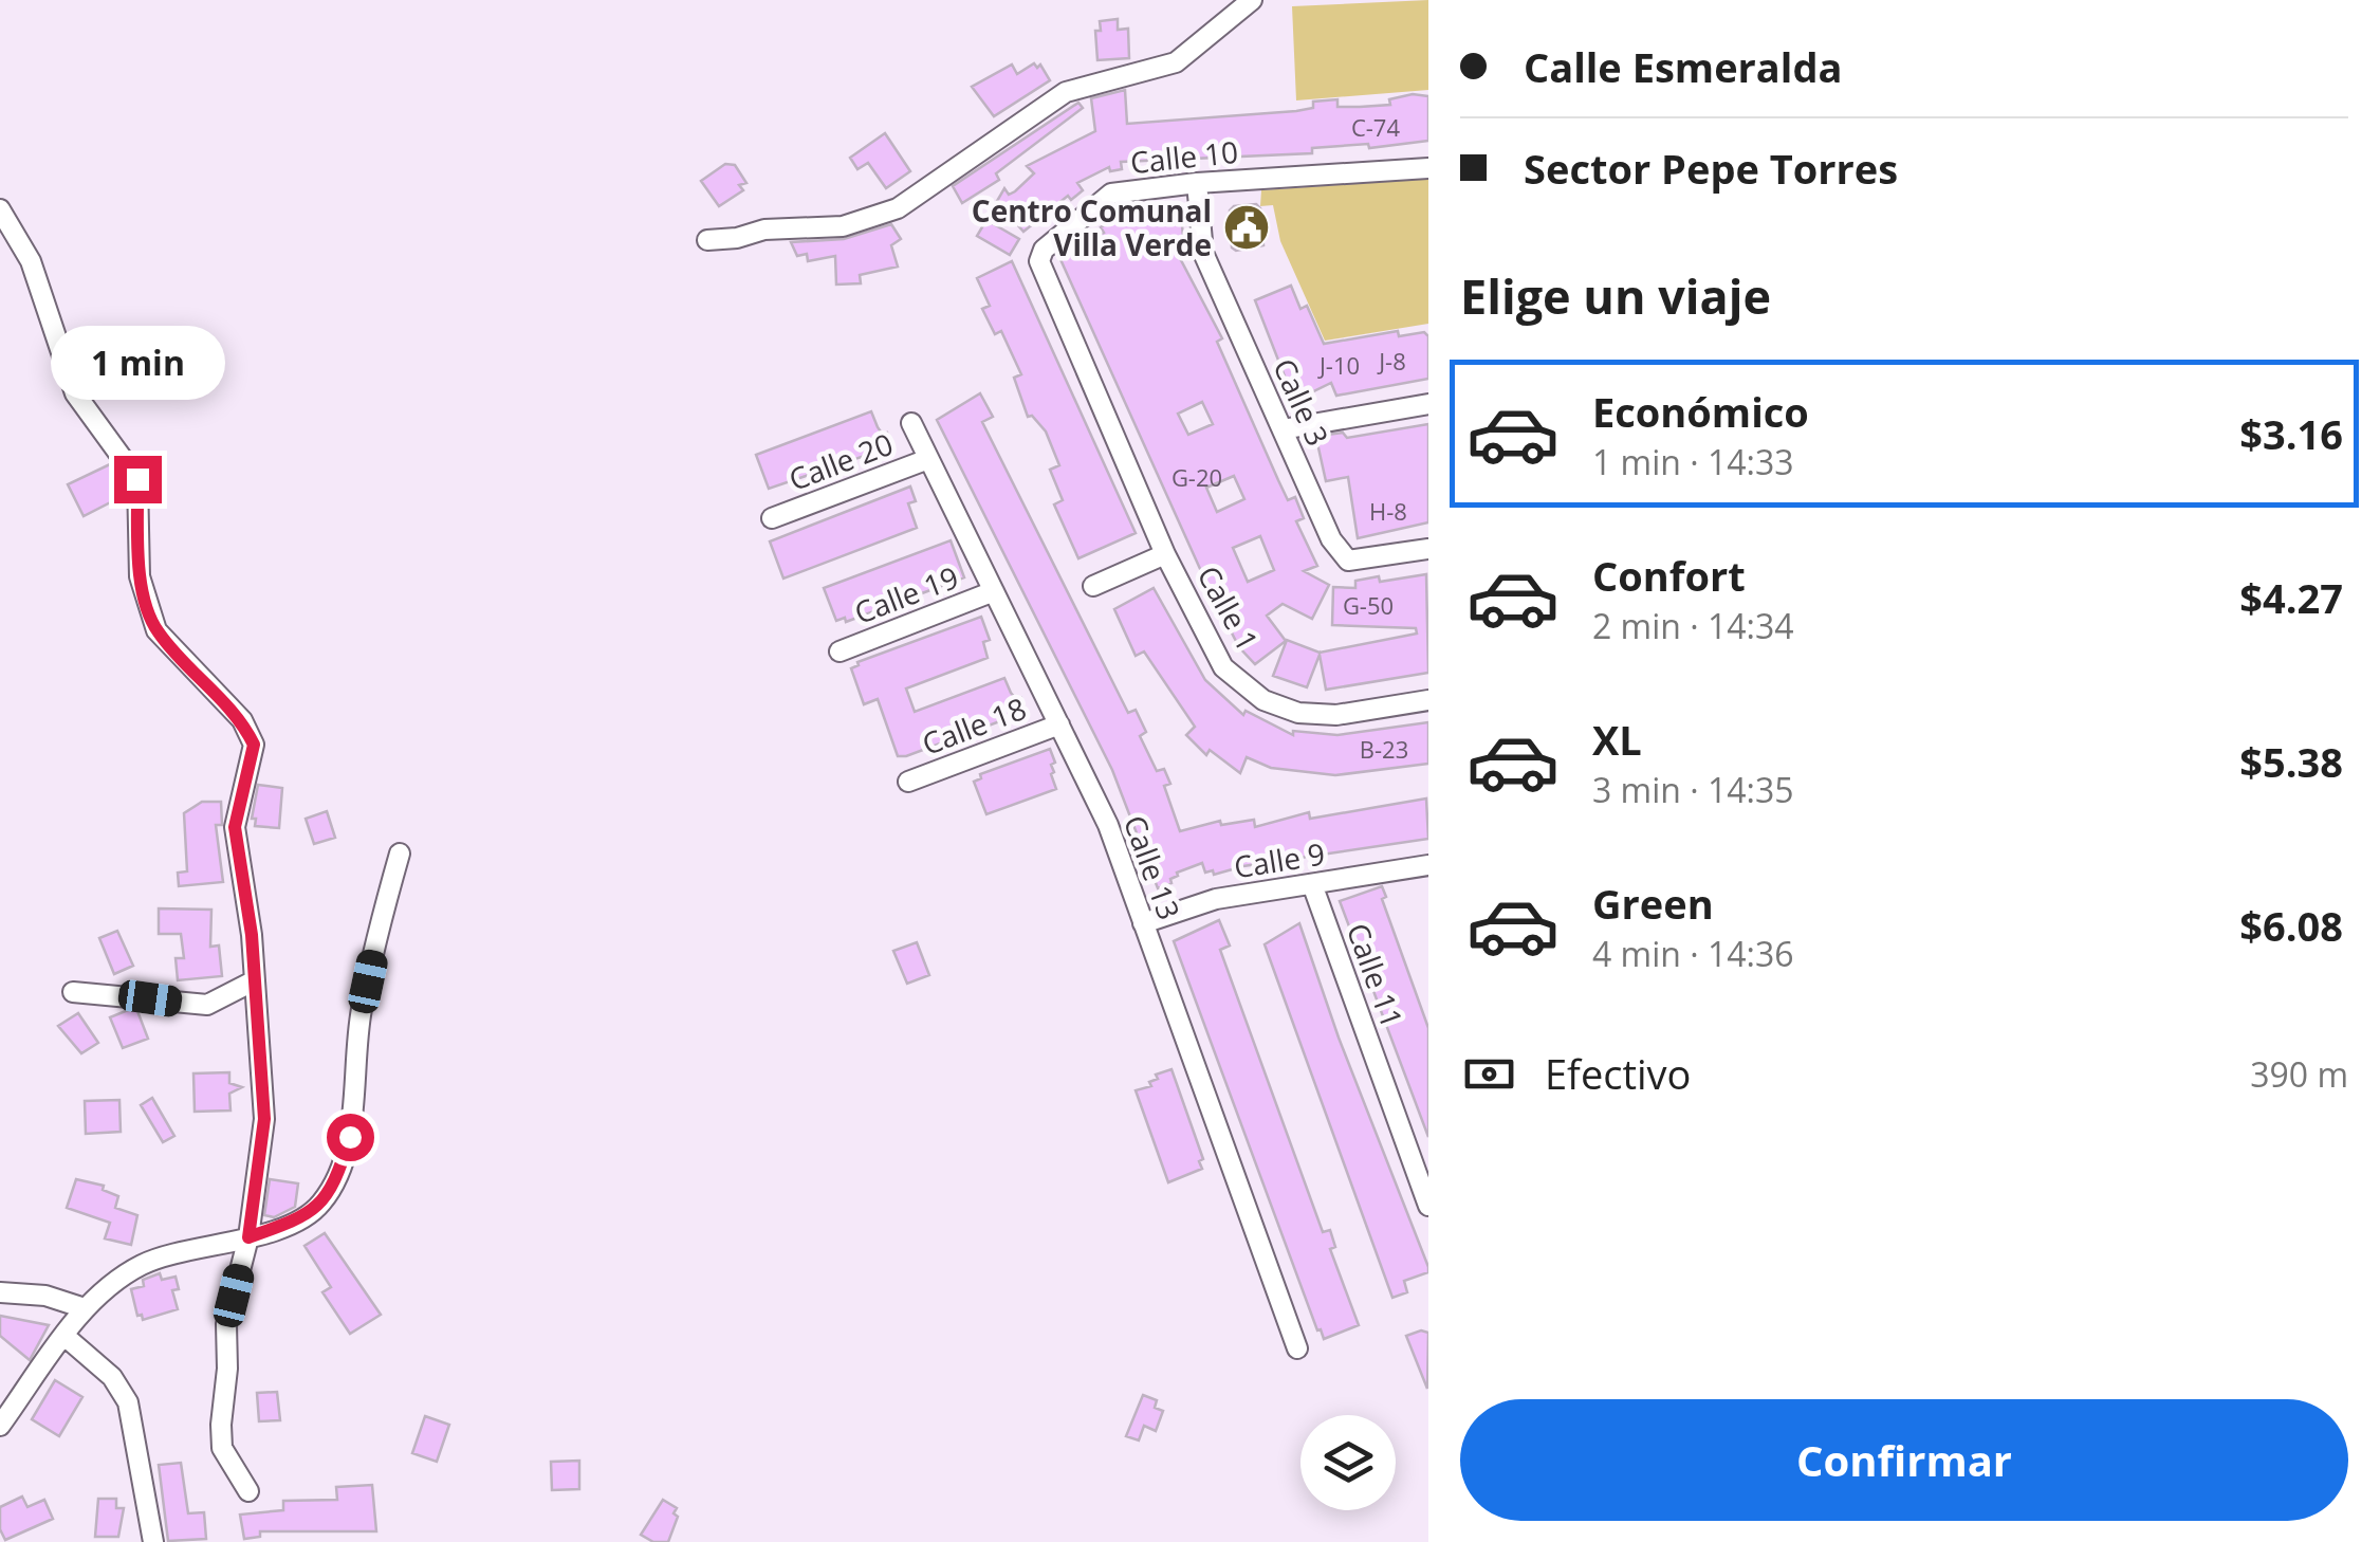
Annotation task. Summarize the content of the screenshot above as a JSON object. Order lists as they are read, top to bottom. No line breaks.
{"streets":{"street":["Calle 10","Calle 3","Calle 20","Calle 19","Calle 1","Calle 18","Calle 9","Calle 13","Calle 11"]},"crossings":[["Calle 10","Calle 3"],["Calle 10","Calle 1"],["Calle 20","Calle 13"],["Calle 19","Calle 13"],["Calle 18","Calle 13"],["Calle 9","Calle 13"],["Calle 9","Calle 11"]],"places":{"public building":["Centro Comunal Villa Verde"]},"house_numbers":["C-74","J-8","J-10","G-20","H-8","G-50","B-23"],"page":{"banner":["Calle Esmeralda","Sector Pepe Torres"],"heading":"Elige un viaje","bubble":"1 min","list":[{"name":"Económico","note":"1 min · 14:33","value":"$3.16"},{"name":"Confort","note":"2 min · 14:34","value":"$4.27"},{"name":"XL","note":"3 min · 14:35","value":"$5.38"},{"name":"Green","note":"4 min · 14:36","value":"$6.08"}],"pay":["Efectivo","390 m"],"buttons":"Confirmar"}}
